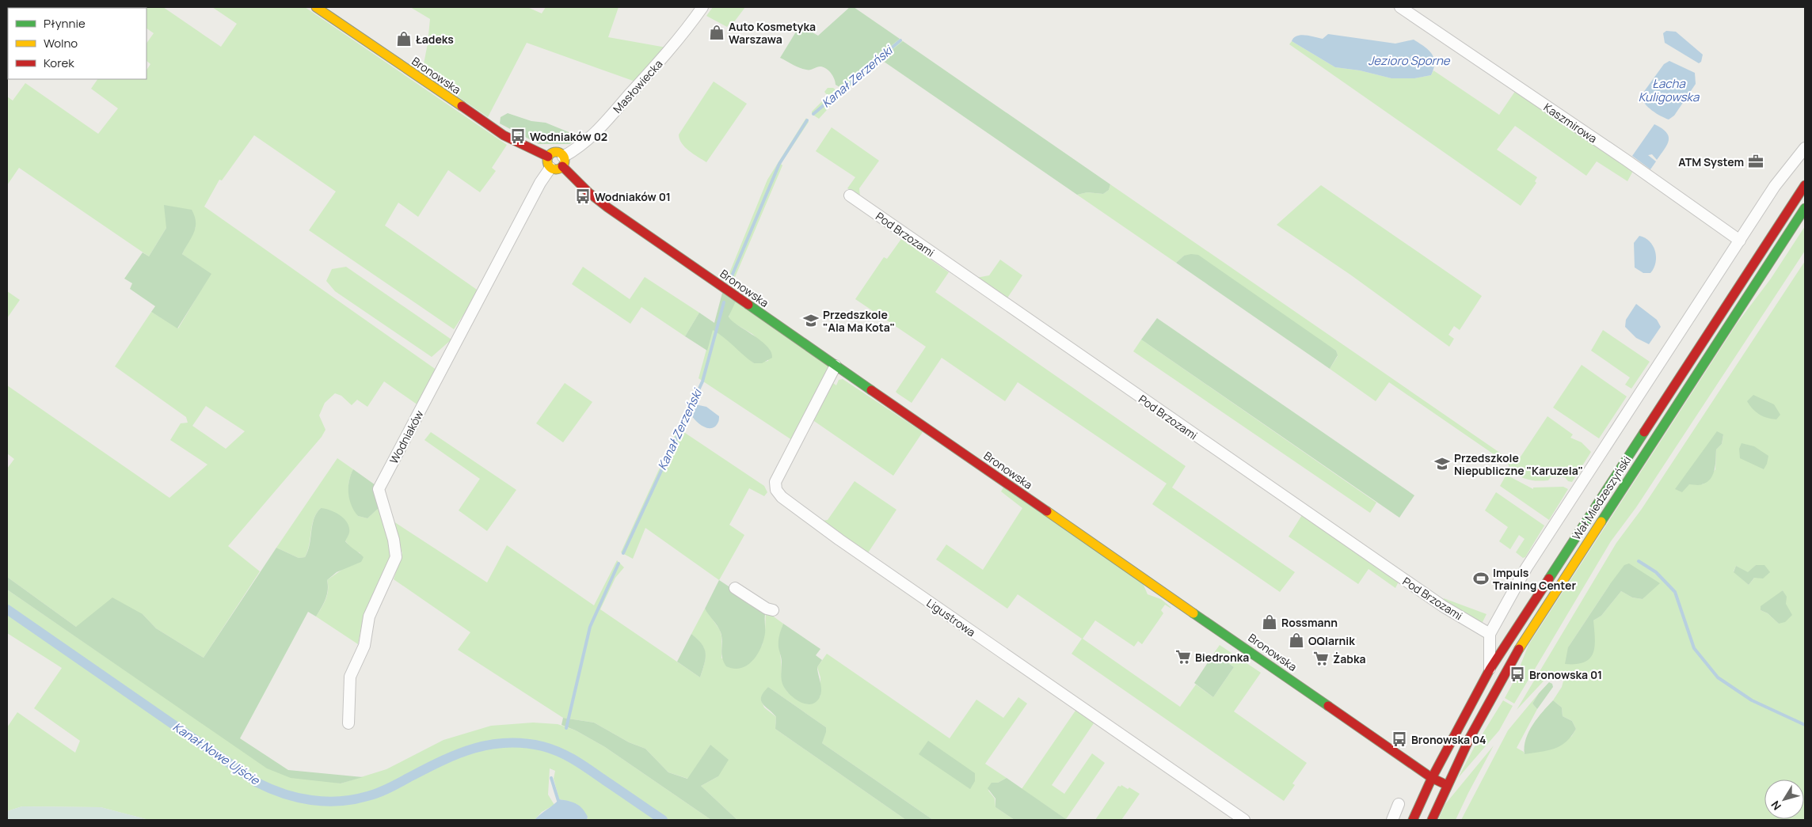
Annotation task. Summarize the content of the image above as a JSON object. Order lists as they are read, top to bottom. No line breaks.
{"streets":{"main road":["Bronowska","Wał Miedzeszyński"],"street":["Masłowiecka","Kaszmirowa","Pod Brzozami","Wodniaków","Ligustrowa"]},"crossings":[["Bronowska","Masłowiecka"],["Bronowska","Wodniaków"],["Bronowska","Wał Miedzeszyński"],["Bronowska","Ligustrowa"]],"water":["Jezioro Sporne","Kanał Zerzeński","Łacha Kuligowska","Kanał Nowe Ujście"],"places":{"shop":["Auto Kosmetyka Warszawa","Ładeks","Rossmann","OQlarnik"],"bus stop":["Wodniaków 02","Wodniaków 01","Bronowska 01","Bronowska 04"],"office":["ATM System"],"school or university":["Przedszkole \"Ala Ma Kota\"","Przedszkole Niepubliczne \"Karuzela\""],"sports":["Impuls Training Center"],"supermarket":["Biedronka","Żabka"]},"legend":["Płynnie","Wolno","Korek"],"north":"bottom left"}
